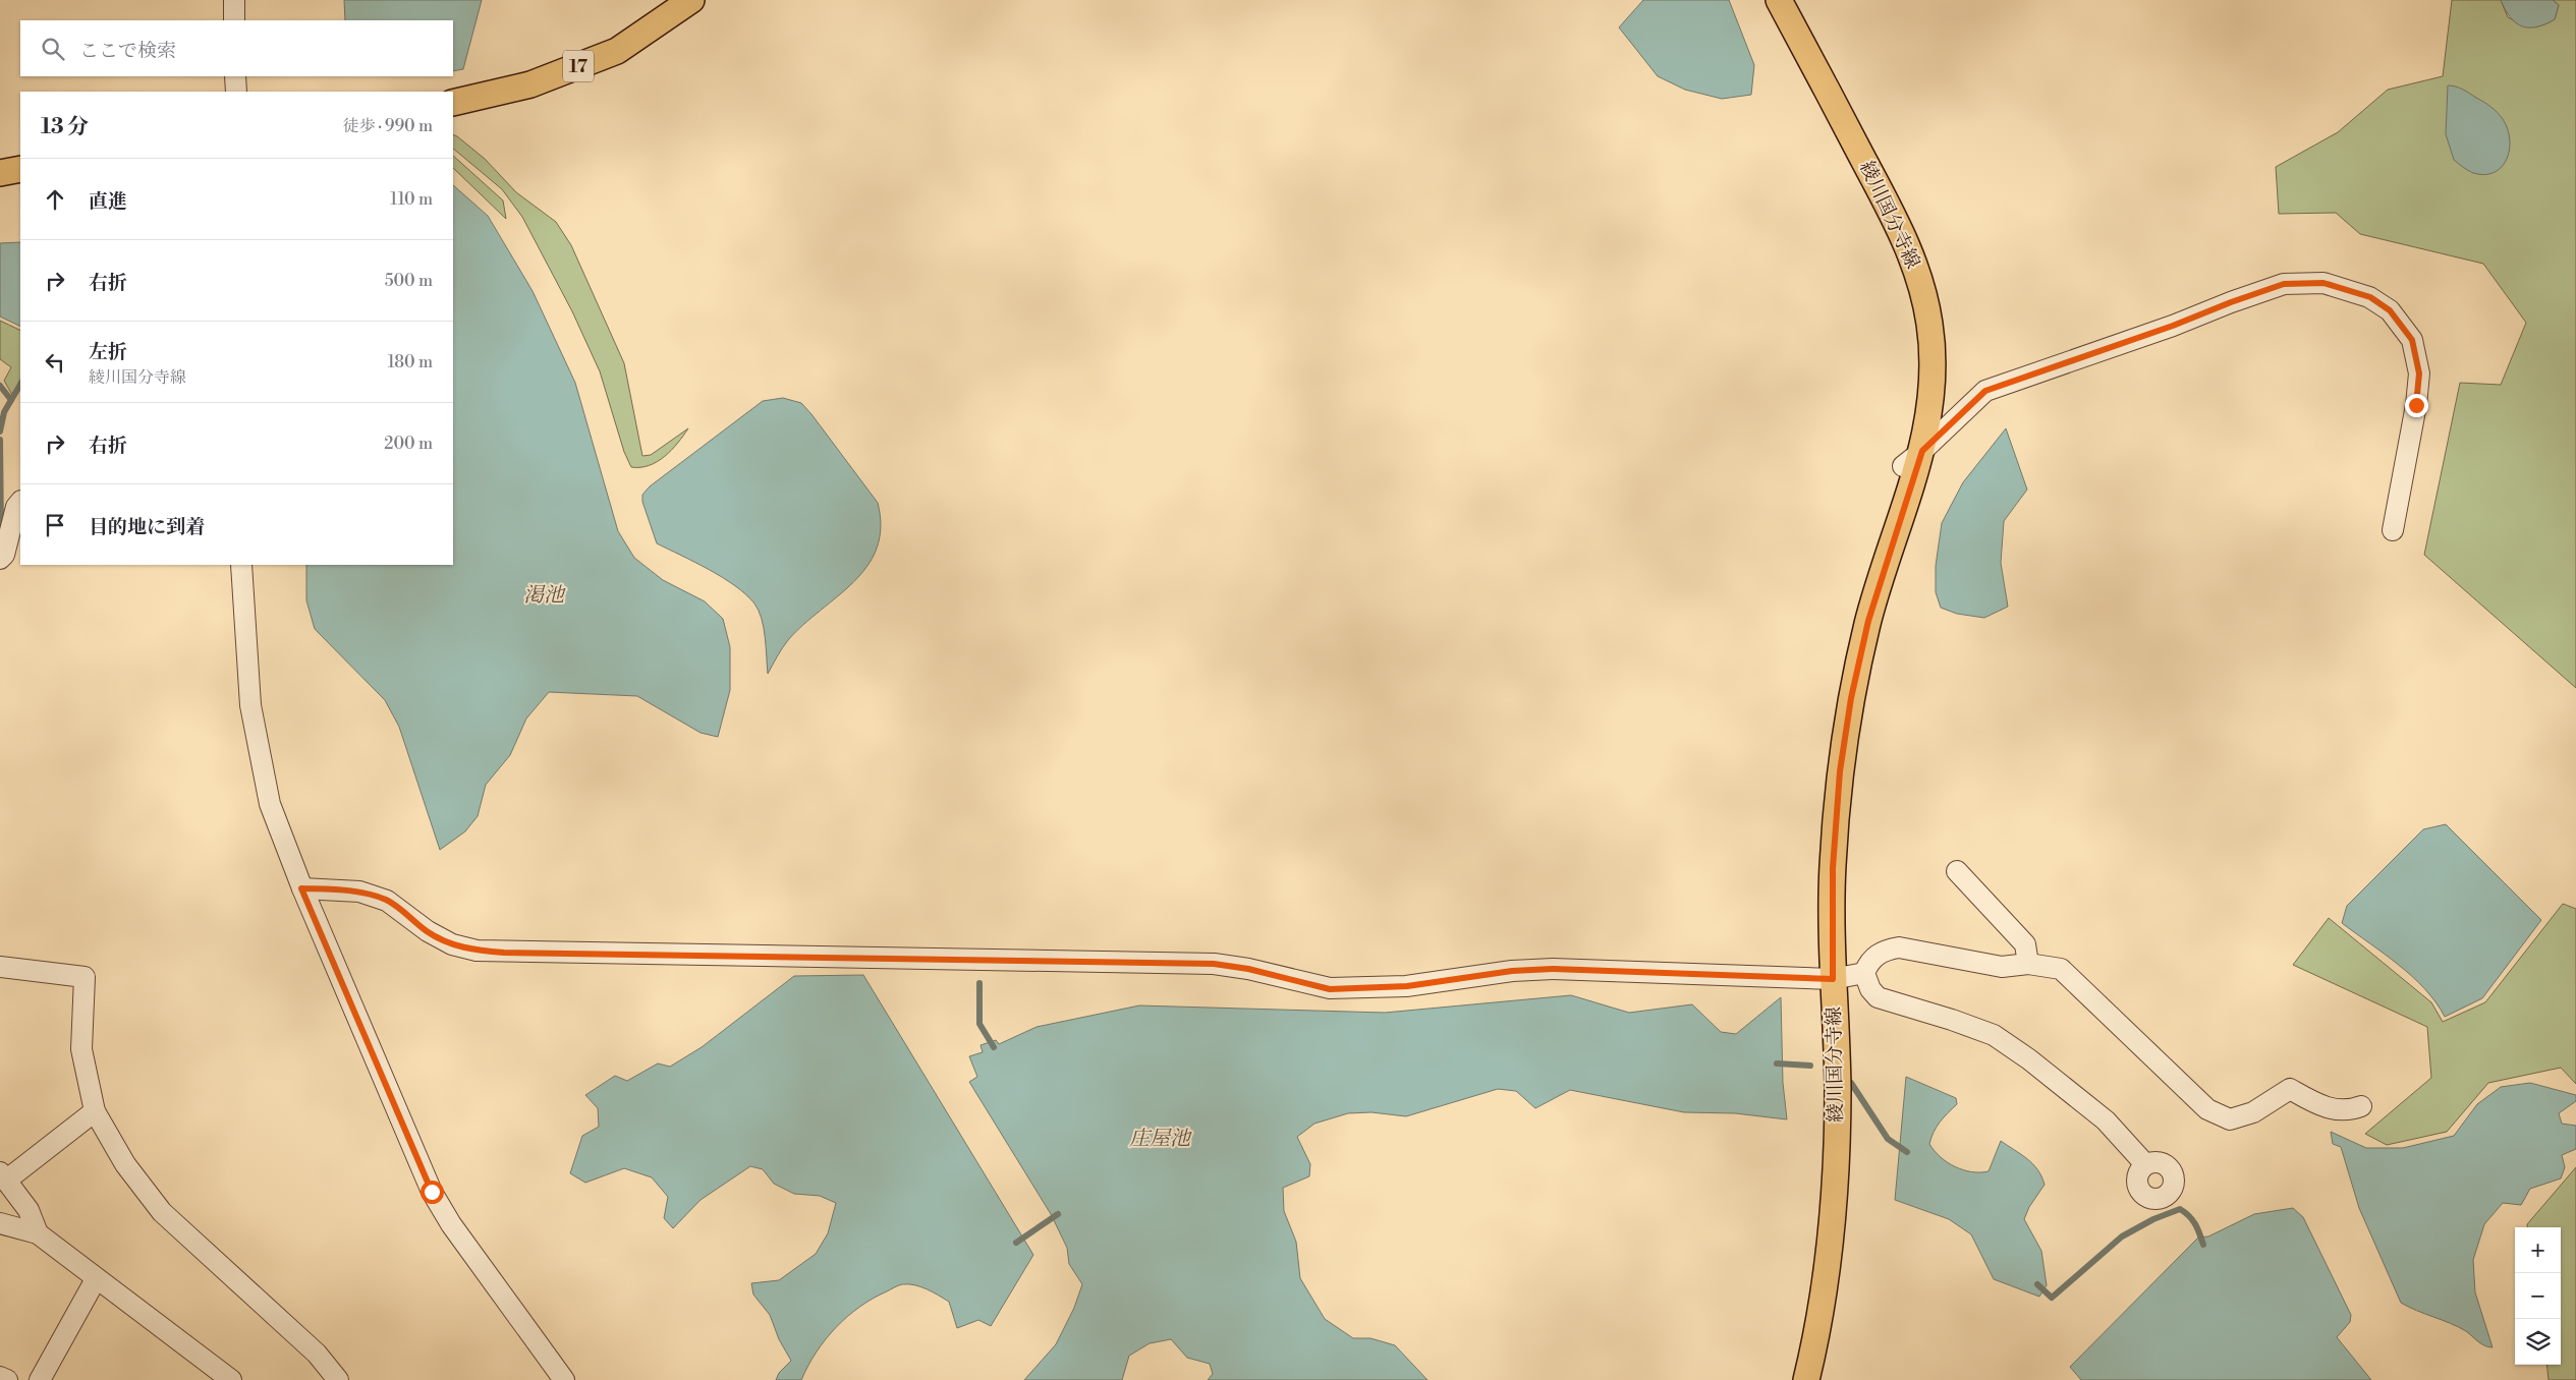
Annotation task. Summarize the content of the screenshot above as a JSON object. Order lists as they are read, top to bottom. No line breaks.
{"streets":{"main road":["17","綾川国分寺線"]},"water":["渇池","庄屋池"],"page":{"search":"ここで検索","heading":["13 分","徒歩 · 990 m"],"list":[["直進","110 m"],["右折","500 m"],["左折","綾川国分寺線","180 m"],["右折","200 m"],"目的地に到着"],"map_buttons":["+","−"]}}
